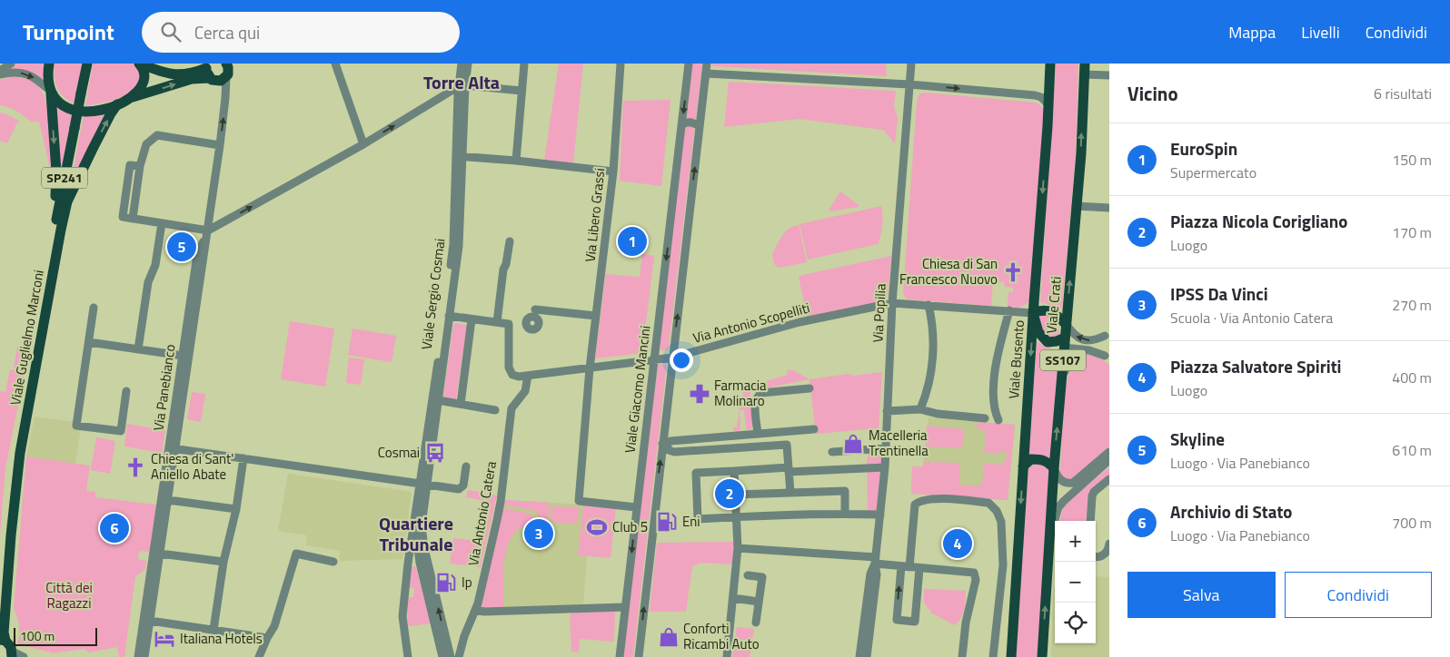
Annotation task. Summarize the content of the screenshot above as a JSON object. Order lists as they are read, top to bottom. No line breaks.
{"streets":{"main road":["SP241","Viale Crati","Viale Guglielmo Marconi","Viale Busento","SS107"],"street":["Via Libero Grassi","Viale Sergio Cosmai","Via Popilia","Via Antonio Scopelliti","Via Panebianco","Viale Giacomo Mancini","Via Antonio Catera"]},"crossings":[["Via Libero Grassi","Via Antonio Scopelliti"],["Via Libero Grassi","Viale Giacomo Mancini"],["Via Popilia","Via Antonio Scopelliti"],["Via Antonio Scopelliti","Viale Busento"],["Via Antonio Scopelliti","Viale Giacomo Mancini"],["Via Antonio Scopelliti","Via Antonio Catera"]],"one_way":["Viale Crati","Viale Busento"],"districts":["Torre Alta","Quartiere Tribunale"],"parks":["Città dei Ragazzi"],"places":{"church":["Chiesa di San Francesco Nuovo","Chiesa di Sant' Aniello Abate"],"pharmacy":["Farmacia Molinaro"],"shop":["Macelleria Trentinella","Conforti Ricambi Auto"],"bus stop":["Cosmai"],"fuel station":["Eni","Ip"],"sports":["Club 5"],"hotel":["Italiana Hotels"]},"scale_bar":"100 m","page":{"header":"Turnpoint","search":"Cerca qui","nav":["Mappa","Livelli","Condividi"],"heading":["Vicino","6 risultati"],"list":[{"mark":"1","name":"EuroSpin","note":"Supermercato","value":"150 m"},{"mark":"2","name":"Piazza Nicola Corigliano","note":"Luogo","value":"170 m"},{"mark":"3","name":"IPSS Da Vinci","note":"Scuola · Via Antonio Catera","value":"270 m"},{"mark":"4","name":"Piazza Salvatore Spiriti","note":"Luogo","value":"400 m"},{"mark":"5","name":"Skyline","note":"Luogo · Via Panebianco","value":"610 m"},{"mark":"6","name":"Archivio di Stato","note":"Luogo · Via Panebianco","value":"700 m"}],"pins":["1","5","2","6","3","4"],"map_buttons":["+","−"],"buttons":["Salva","Condividi"],"scale":"100 m"}}
